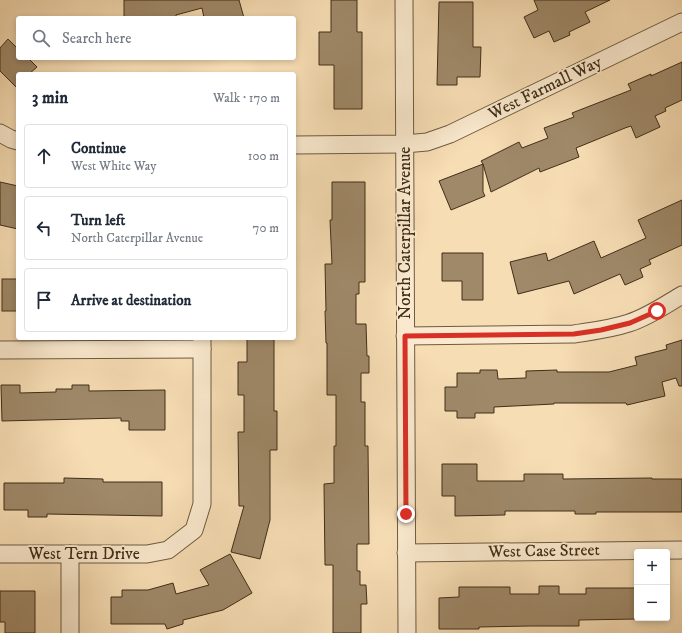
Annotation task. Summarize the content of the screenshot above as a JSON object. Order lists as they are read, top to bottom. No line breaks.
{"streets":{"street":["West Farmall Way","North Caterpillar Avenue","West Case Street","West Tern Drive"]},"crossings":[["West Farmall Way","North Caterpillar Avenue"],["North Caterpillar Avenue","West Case Street"]],"page":{"search":"Search here","heading":["3 min","Walk · 170 m"],"list":[["Continue","West White Way","100 m"],["Turn left","North Caterpillar Avenue","70 m"],"Arrive at destination"],"map_buttons":["+","−"]}}
